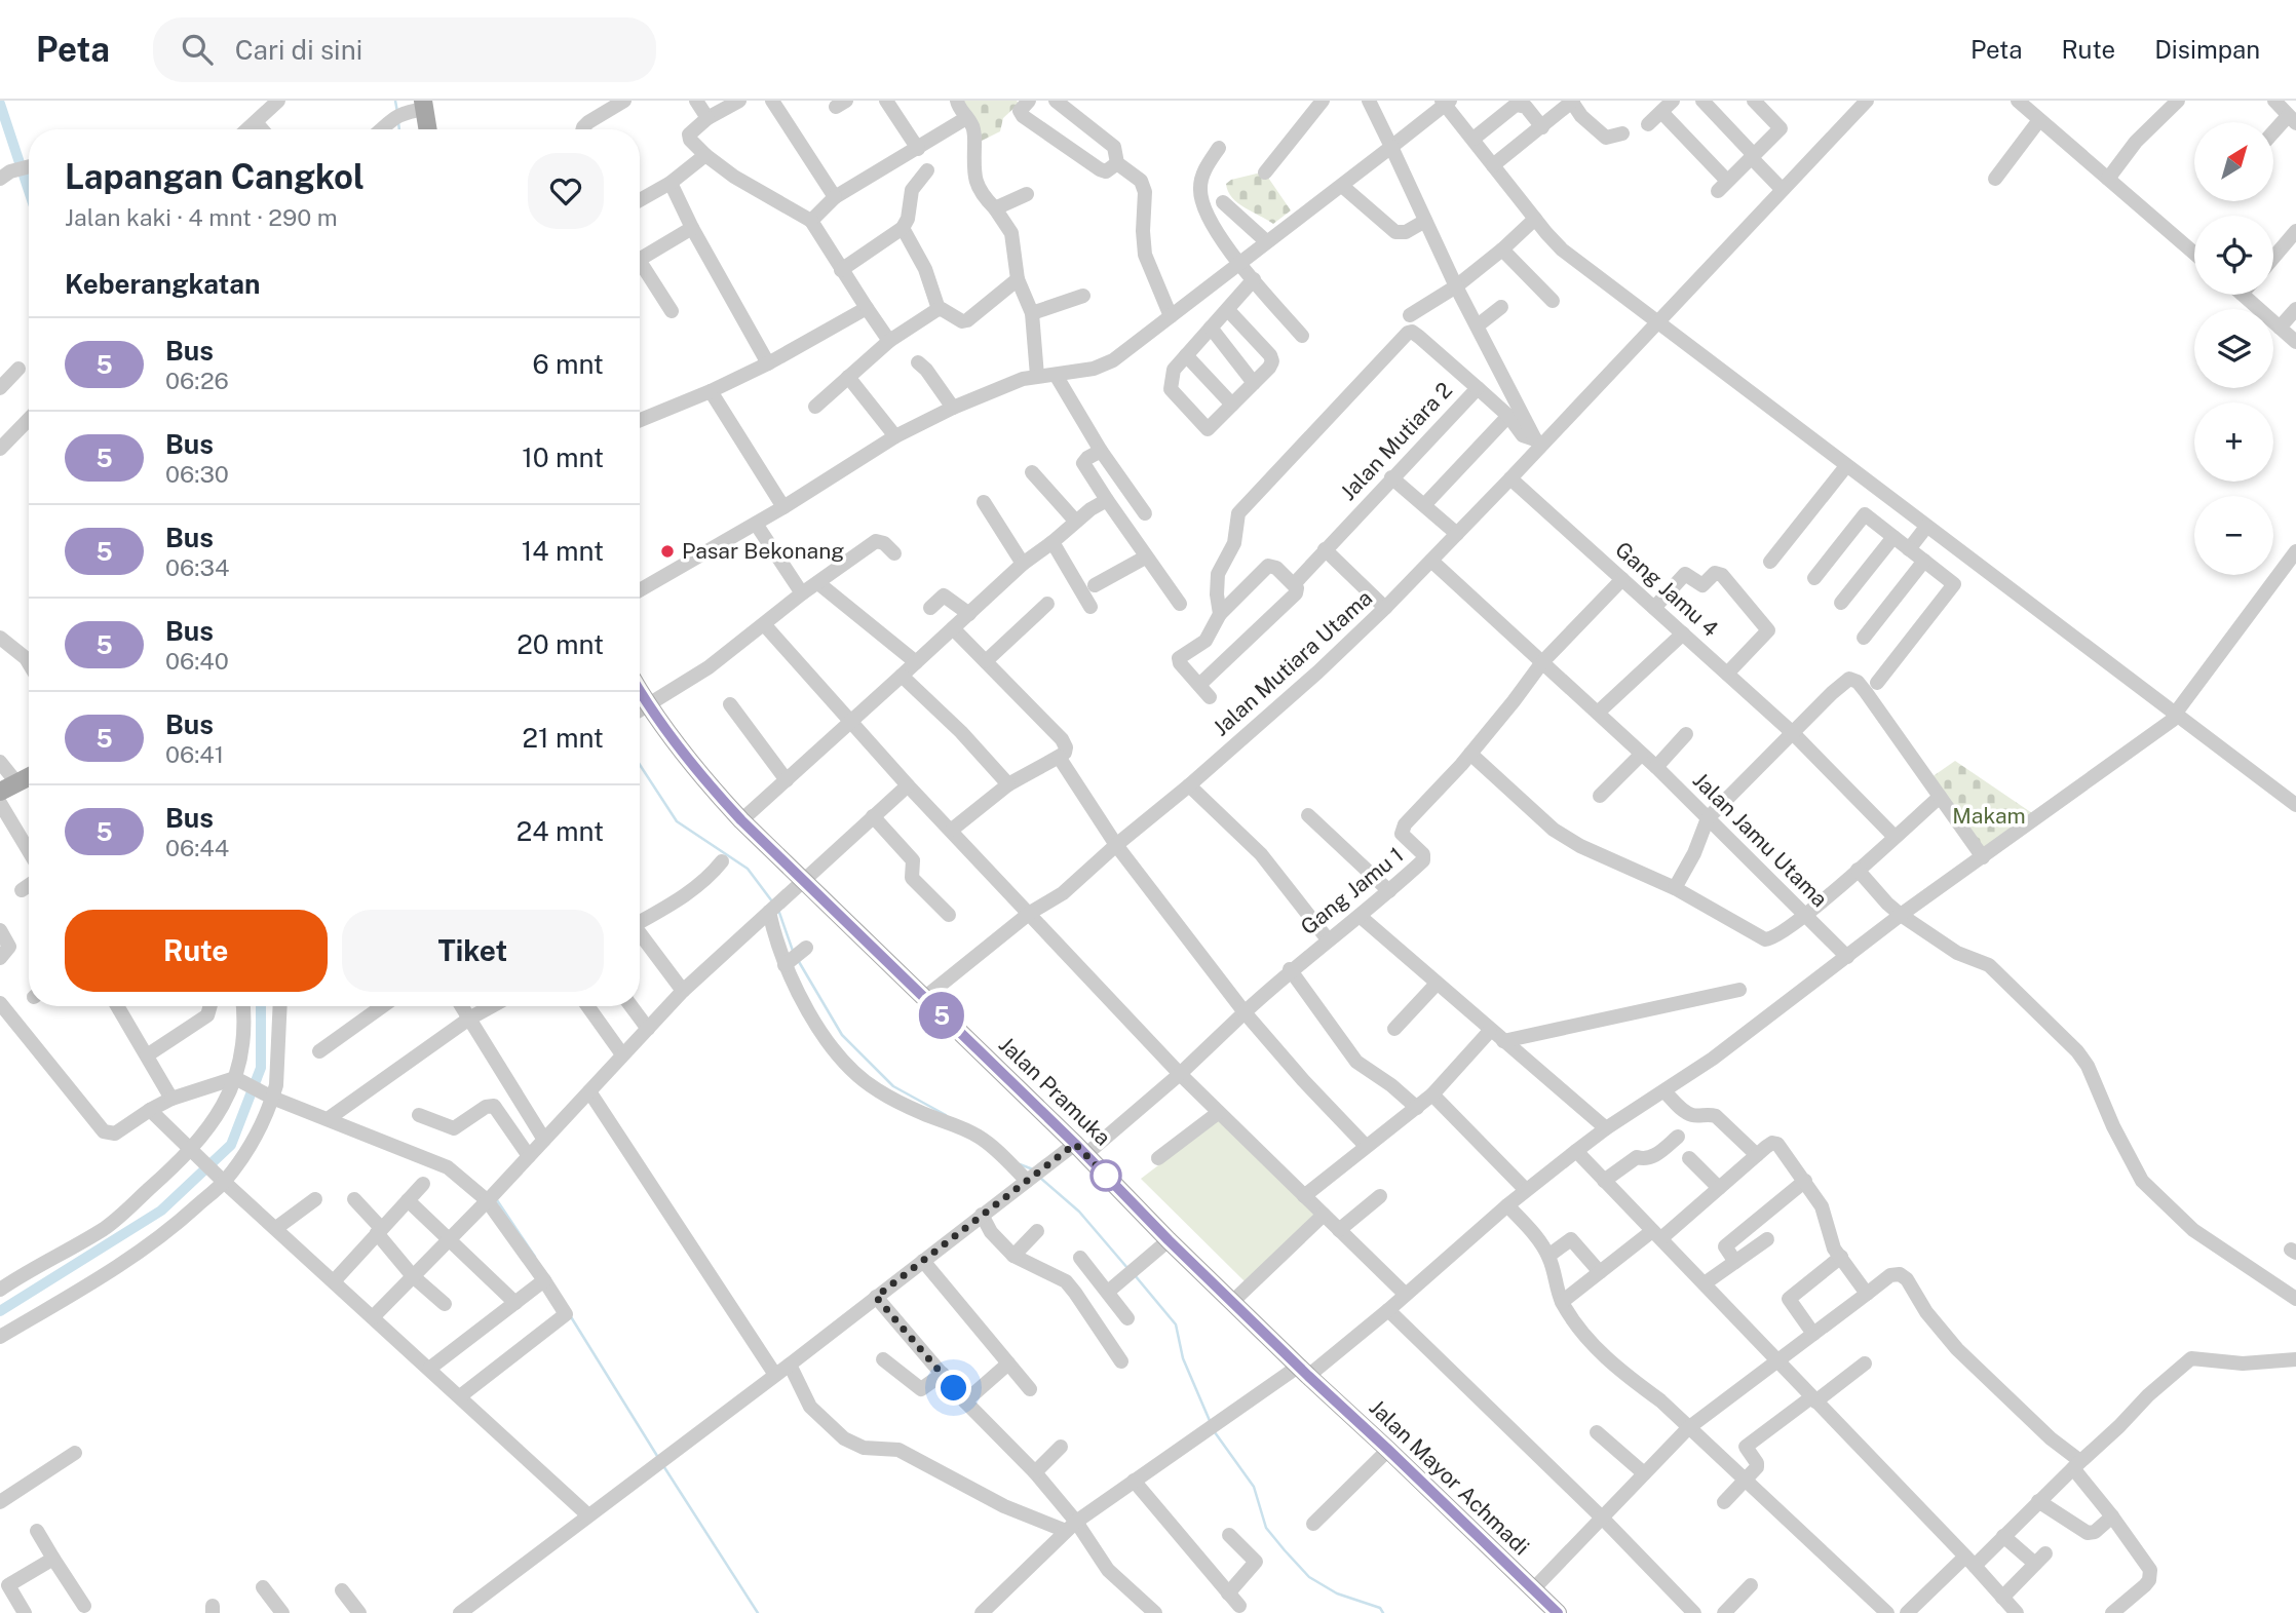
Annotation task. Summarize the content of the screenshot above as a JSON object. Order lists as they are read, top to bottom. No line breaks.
{"streets":{"main road":["Jalan Pramuka","Jalan Mayor Achmadi"],"street":["Jalan Mutiara 2","Gang Jamu 4","Jalan Mutiara Utama","Jalan Jamu Utama","Gang Jamu 1"]},"crossings":[["Jalan Mutiara 2","Jalan Mutiara Utama"],["Gang Jamu 4","Jalan Mutiara Utama"],["Gang Jamu 4","Gang Jamu 1"],["Jalan Mutiara Utama","Jalan Jamu Utama"],["Jalan Mutiara Utama","Jalan Pramuka"],["Jalan Jamu Utama","Gang Jamu 1"],["Gang Jamu 1","Jalan Pramuka"],["Jalan Pramuka","Jalan Mayor Achmadi"]],"parks":["Makam"],"places":["Pasar Bekonang"],"lines":["bus line 5"],"north":"top right","page":{"header":"Peta","search":"Cari di sini","nav":["Peta","Rute","Disimpan"],"on_map":"5","map_buttons":["+","−"],"heading":[["Lapangan Cangkol","Jalan kaki · 4 mnt · 290 m"],"Keberangkatan"],"list":[{"mark":"5","name":"Bus","note":"06:26","value":"6 mnt"},{"mark":"5","name":"Bus","note":"06:30","value":"10 mnt"},{"mark":"5","name":"Bus","note":"06:34","value":"14 mnt"},{"mark":"5","name":"Bus","note":"06:40","value":"20 mnt"},{"mark":"5","name":"Bus","note":"06:41","value":"21 mnt"},{"mark":"5","name":"Bus","note":"06:44","value":"24 mnt"}],"buttons":["Rute","Tiket"]}}
